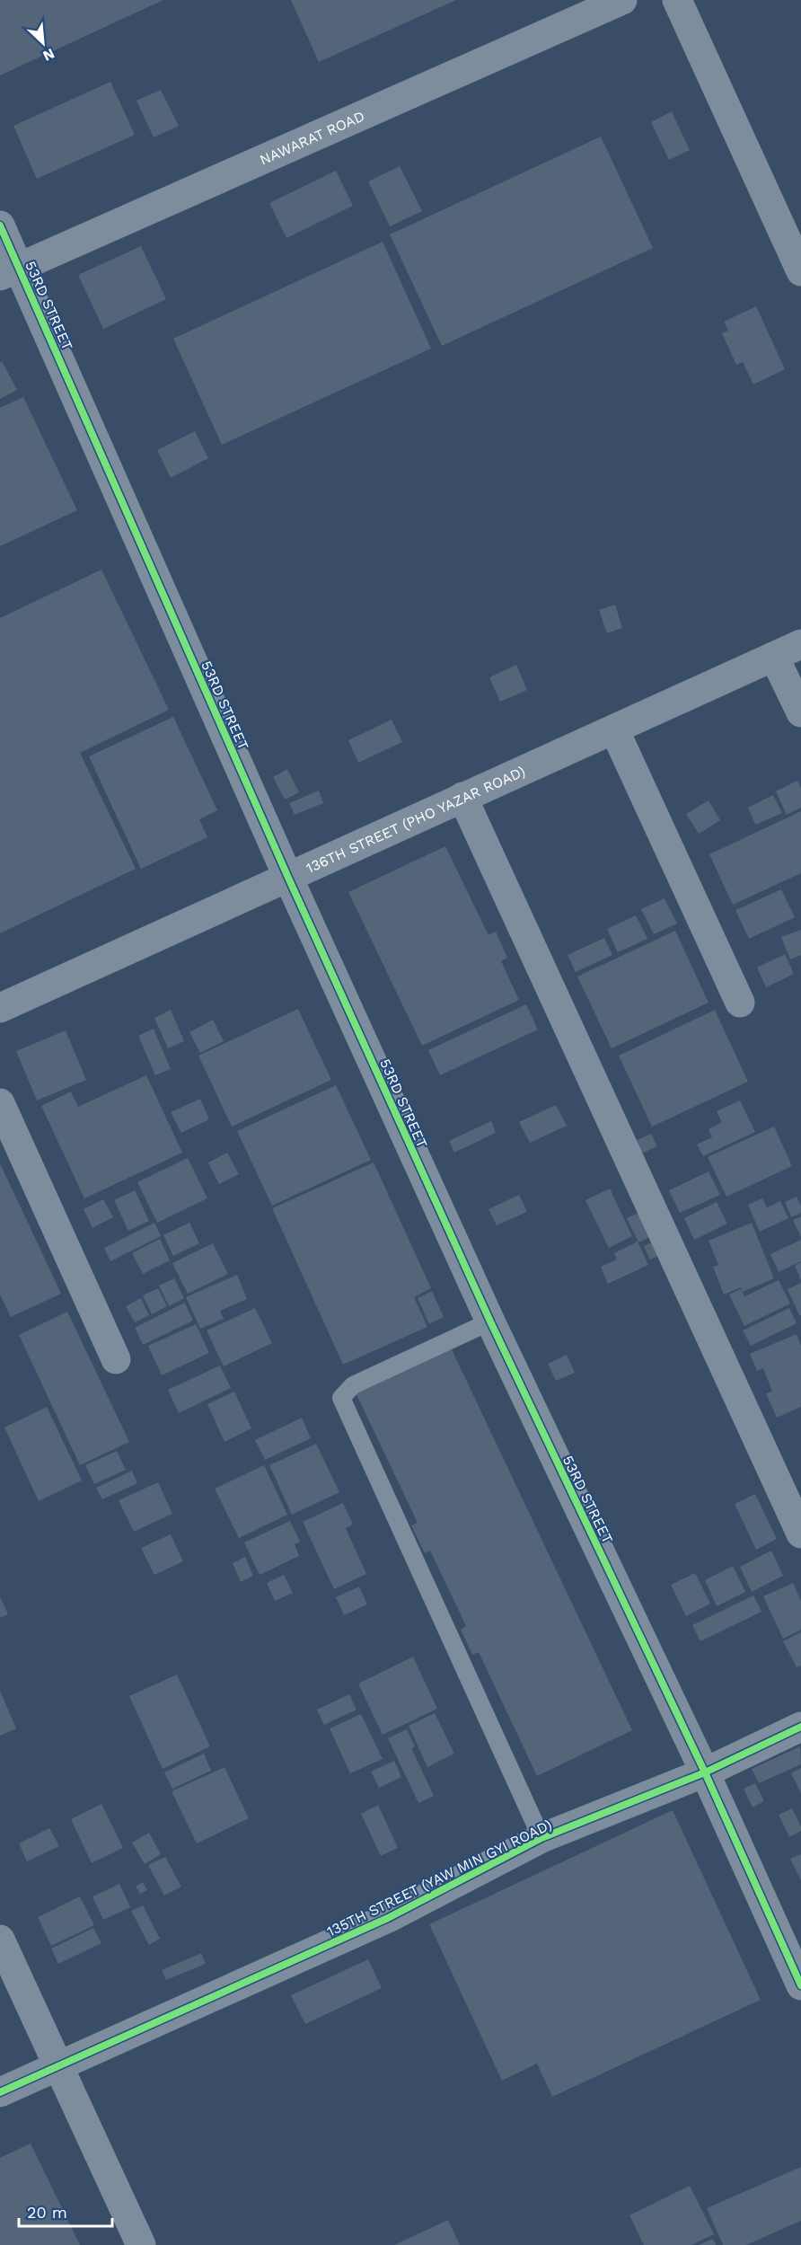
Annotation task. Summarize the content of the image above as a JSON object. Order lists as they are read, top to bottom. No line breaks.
{"streets":{"street":["NAWARAT ROAD","53RD STREET","136TH STREET (PHO YAZAR ROAD)","135TH STREET (YAW MIN GYI ROAD)"]},"crossings":[["NAWARAT ROAD","53RD STREET"],["53RD STREET","136TH STREET (PHO YAZAR ROAD)"],["53RD STREET","135TH STREET (YAW MIN GYI ROAD)"]],"scale_bar":"20 m","north":"bottom right"}
